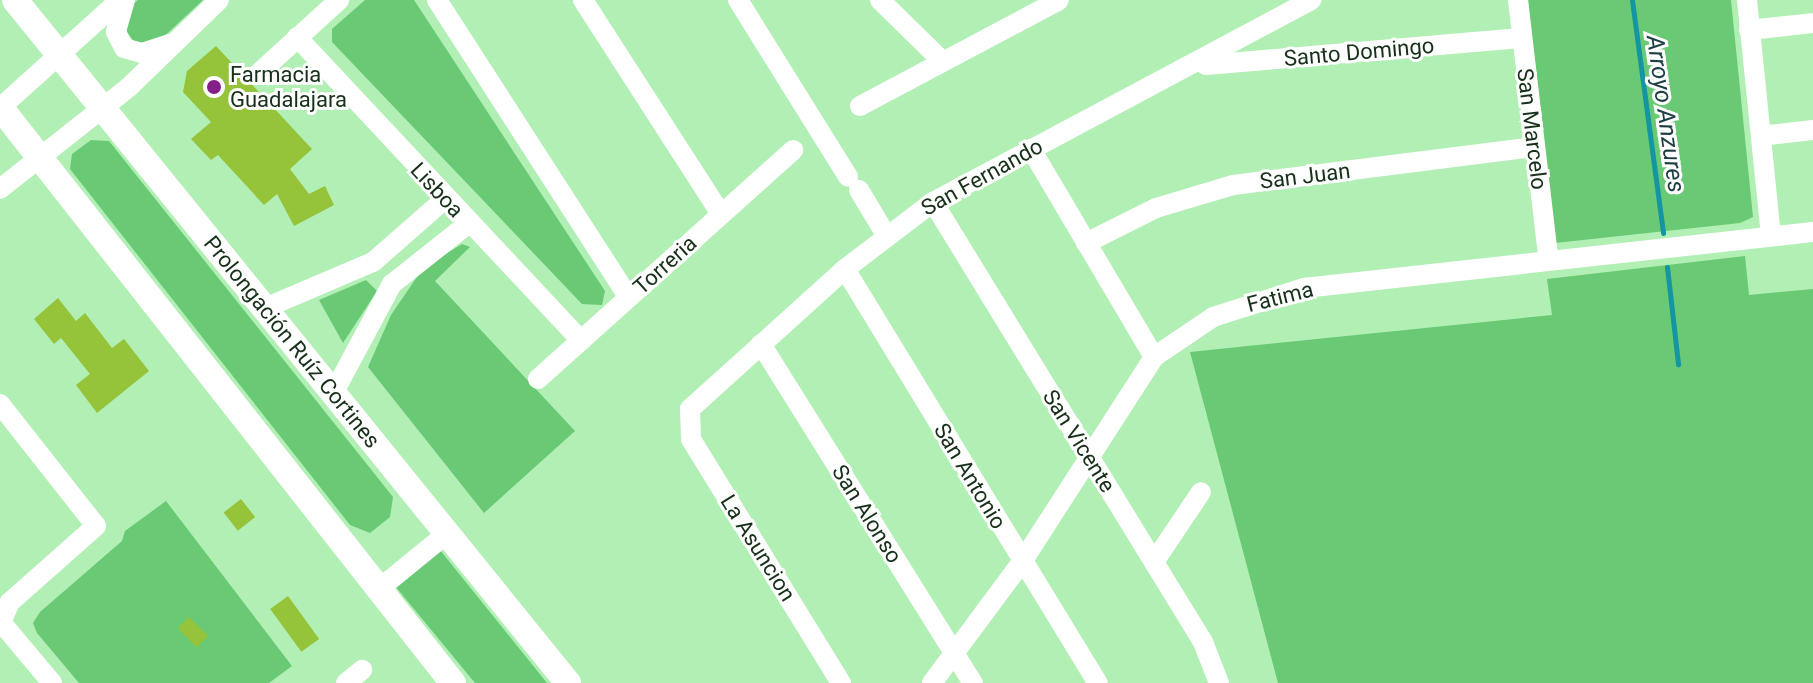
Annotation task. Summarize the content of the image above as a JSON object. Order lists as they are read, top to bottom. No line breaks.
{"streets":{"main road":["Prolongación Ruíz Cortines"],"street":["Santo Domingo","San Marcelo","San Juan","San Fernando","Lisboa","Torreria","Fatima","San Vicente","San Antonio","San Alonso","La Asuncion"]},"crossings":[["Santo Domingo","San Marcelo"],["Santo Domingo","San Fernando"],["San Marcelo","San Juan"],["San Marcelo","Fatima"],["San Fernando","San Vicente"],["San Fernando","San Antonio"],["San Fernando","San Alonso"],["San Fernando","La Asuncion"],["Lisboa","Torreria"],["Fatima","San Vicente"],["Fatima","San Antonio"],["Fatima","San Alonso"]],"water":["Arroyo Anzures"],"places":["Farmacia Guadalajara"]}
